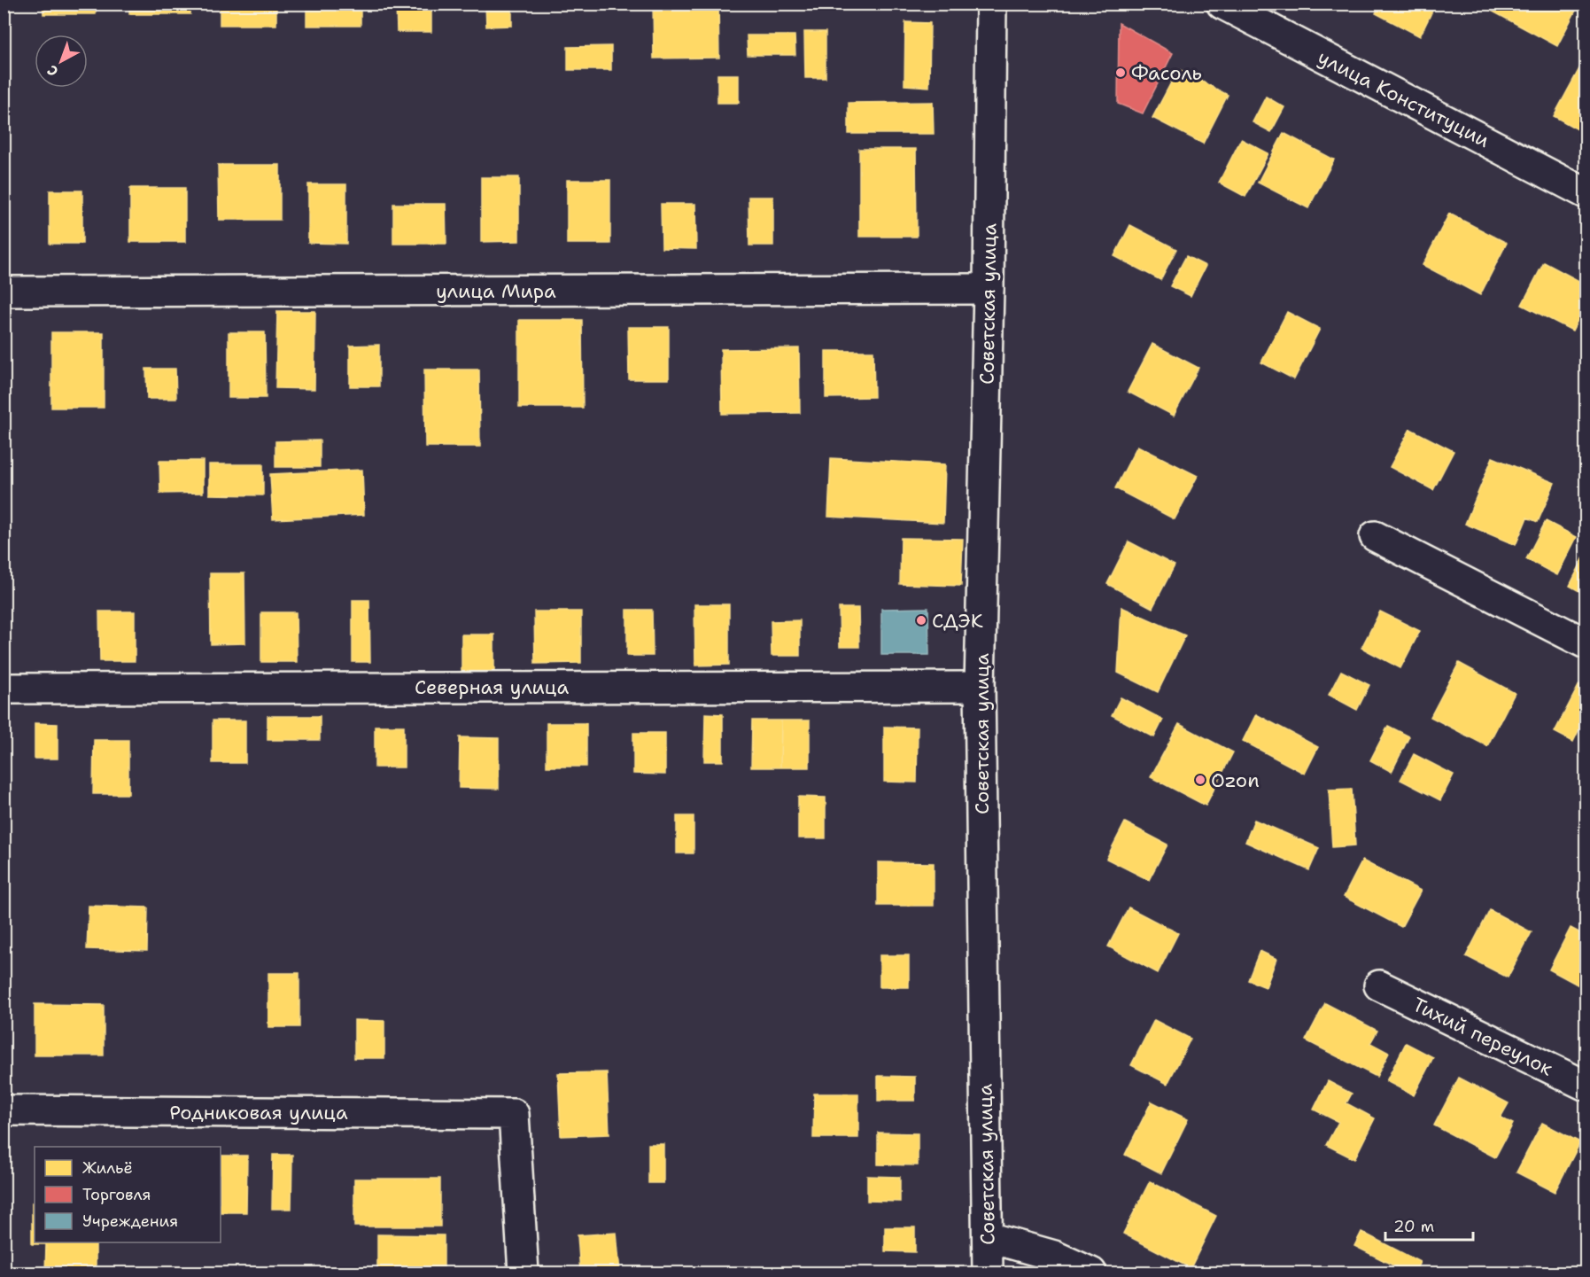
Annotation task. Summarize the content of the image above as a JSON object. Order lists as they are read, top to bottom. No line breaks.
{"streets":{"street":["улица Конституции","улица Мира","Советская улица","Северная улица","Тихий переулок","Родниковая улица"]},"crossings":[["улица Мира","Советская улица"],["Советская улица","Северная улица"]],"places":["Фасоль","СДЭК","Ozon"],"legend":["Жильё","Торговля","Учреждения"],"scale_bar":"20 m","north":"bottom left"}
